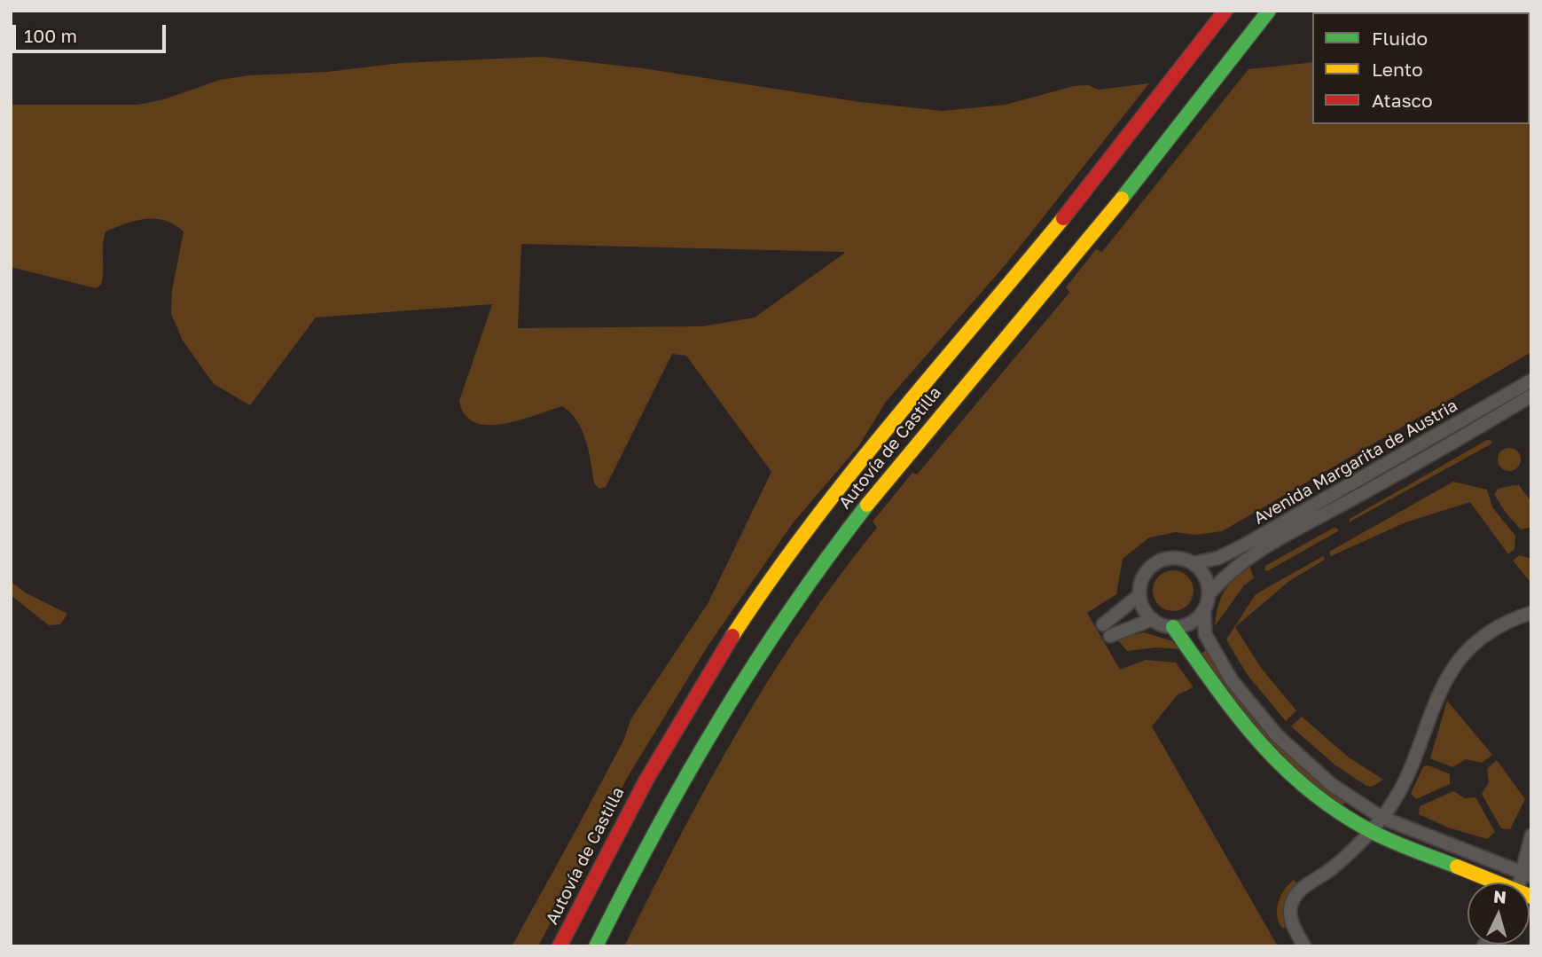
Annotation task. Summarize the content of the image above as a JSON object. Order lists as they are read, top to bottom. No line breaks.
{"streets":{"main road":["Autovía de Castilla"],"street":["Avenida Margarita de Austria"]},"legend":["Fluido","Lento","Atasco"],"scale_bar":"100 m","north":"top"}
